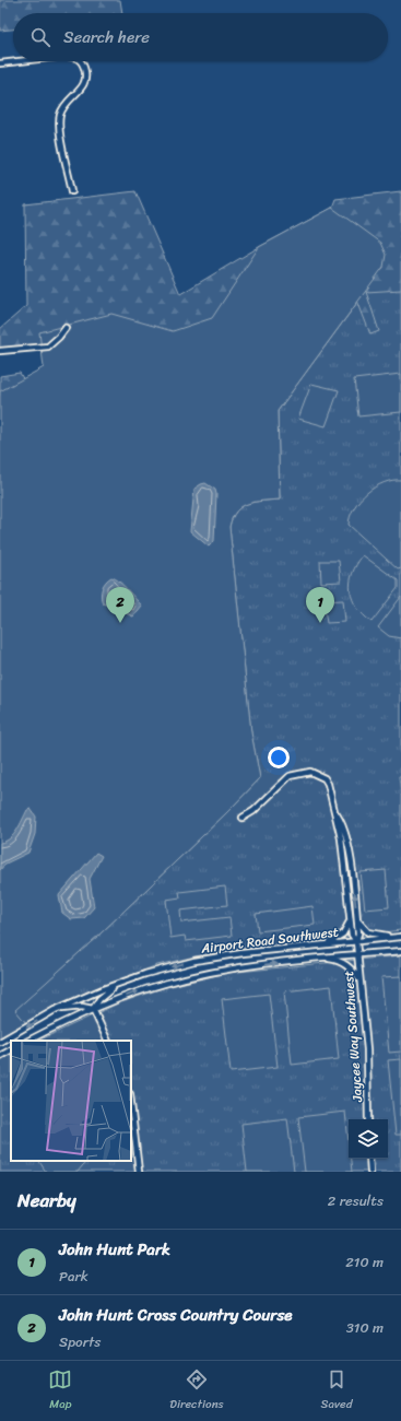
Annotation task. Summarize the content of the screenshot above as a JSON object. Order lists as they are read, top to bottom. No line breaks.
{"streets":{"street":["Airport Road Southwest","Jaycee Way Southwest"]},"crossings":[["Airport Road Southwest","Jaycee Way Southwest"]],"page":{"search":"Search here","pins":["1","2"],"heading":["Nearby","2 results"],"list":[{"mark":"1","name":"John Hunt Park","note":"Park","value":"210 m"},{"mark":"2","name":"John Hunt Cross Country Course","note":"Sports","value":"310 m"}],"nav":["Map","Directions","Saved"]}}
